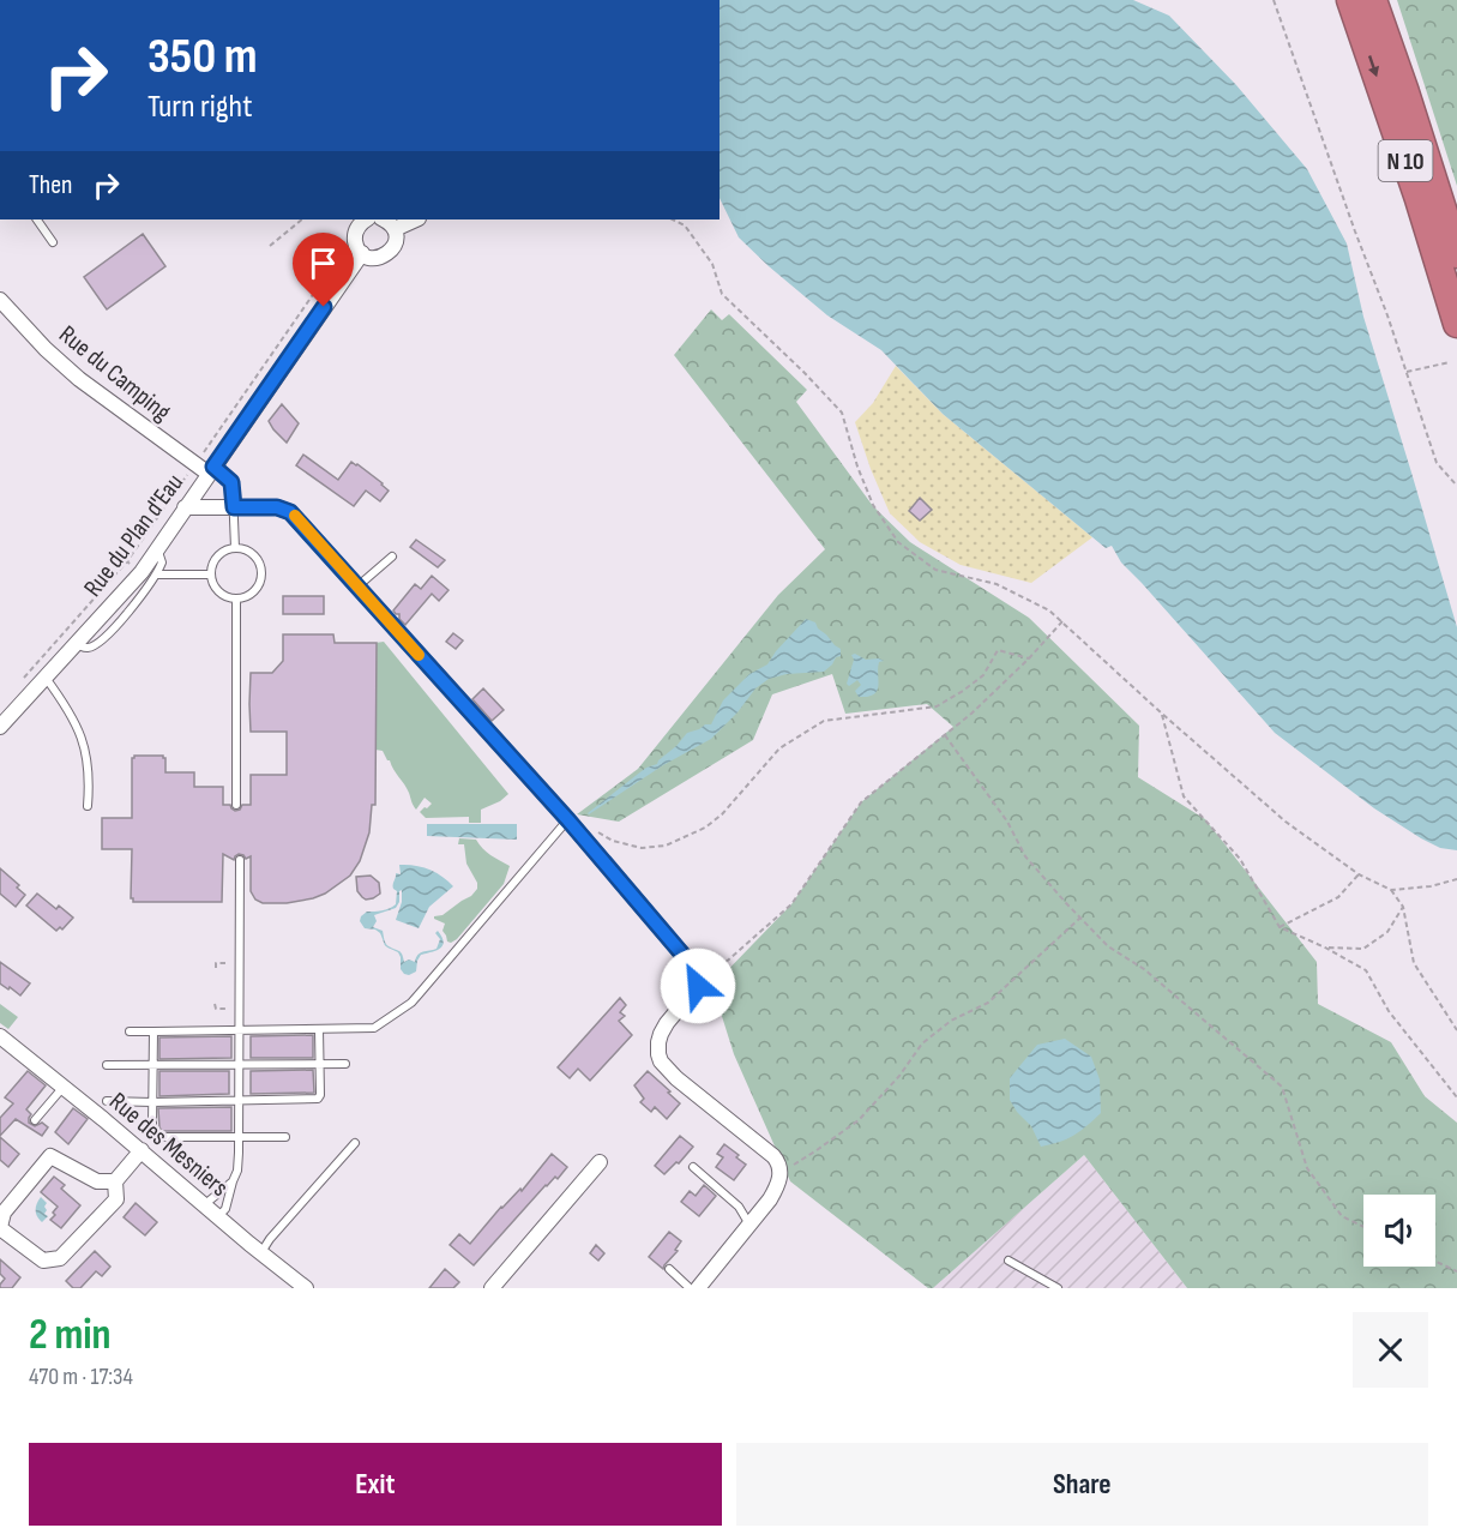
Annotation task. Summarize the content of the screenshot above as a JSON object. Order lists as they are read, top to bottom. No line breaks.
{"streets":{"highway":["N 10"],"street":["Rue du Camping","Rue du Plan d'Eau","Rue des Mesniers"]},"crossings":[["Rue du Camping","Rue du Plan d'Eau"]],"page":{"turn":["350 m","Turn right"],"then":"Then","heading":["2 min","470 m · 17:34"],"buttons":["Exit","Share"]}}
